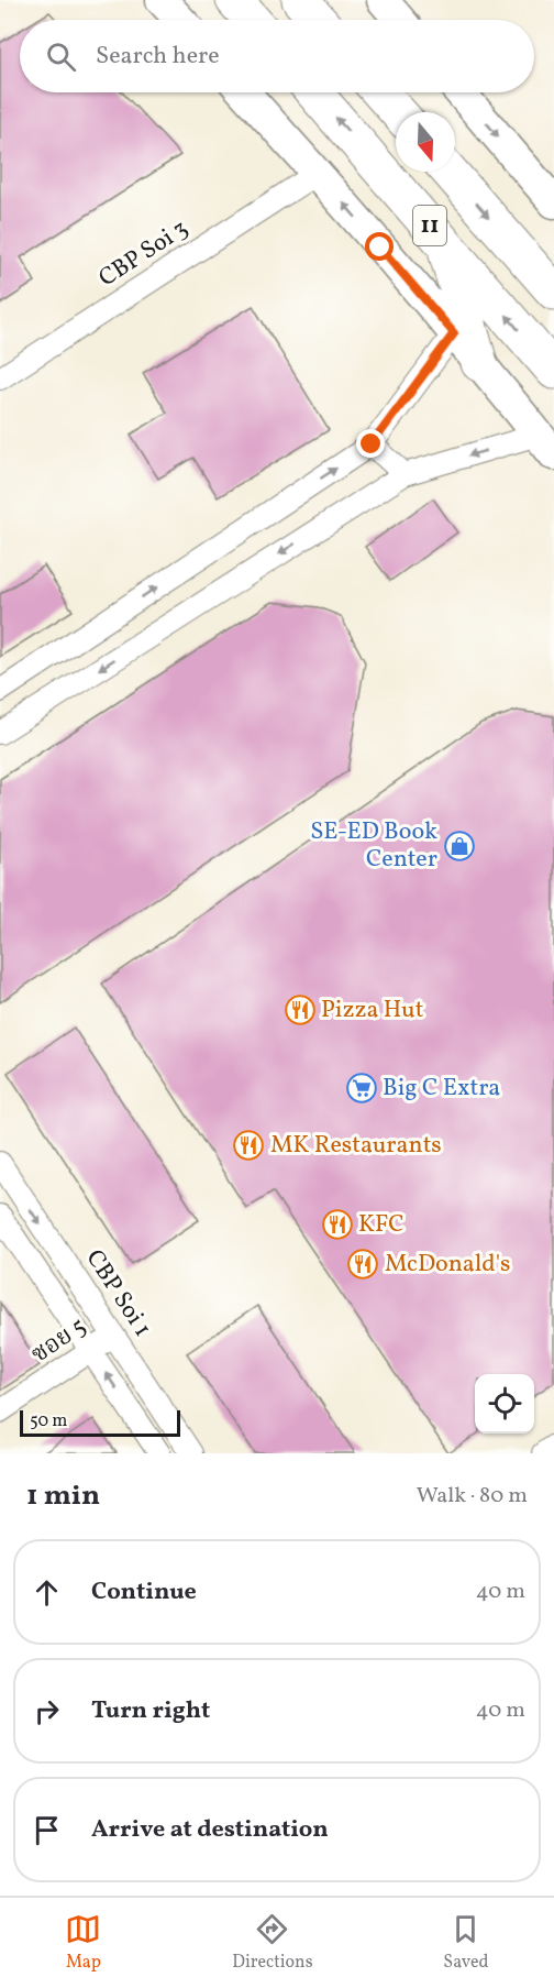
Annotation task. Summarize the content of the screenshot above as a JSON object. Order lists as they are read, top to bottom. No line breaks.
{"streets":{"highway":["11"],"street":["CBP Soi 3","CBP Soi 1","ซอย 5"]},"crossings":[["CBP Soi 1","ซอย 5"]],"places":{"shop":["SE-ED Book Center"],"restaurant":["Pizza Hut","MK Restaurants","KFC","McDonald's"],"supermarket":["Big C Extra"]},"scale_bar":"50 m","north":"bottom","page":{"search":"Search here","scale":"50 m","heading":["1 min","Walk · 80 m"],"list":[["Continue","40 m"],["Turn right","40 m"],"Arrive at destination"],"nav":["Map","Directions","Saved"]}}
